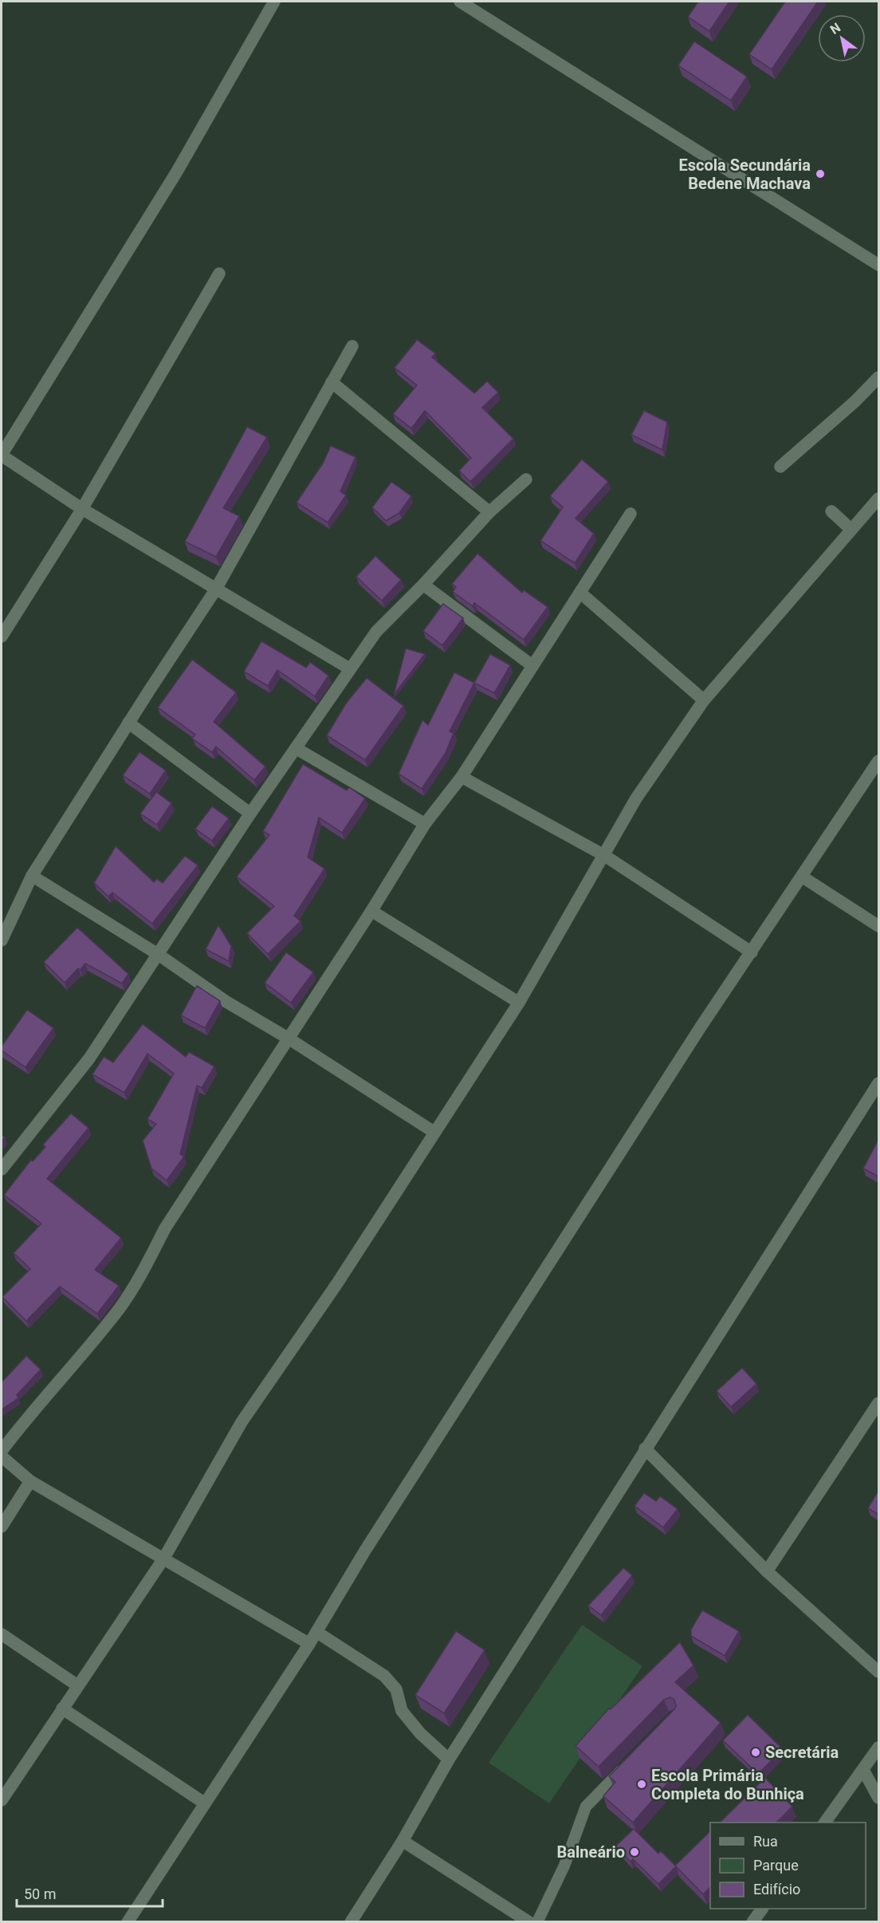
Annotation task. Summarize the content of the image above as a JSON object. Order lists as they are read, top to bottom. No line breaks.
{"places":["Escola Secundária Bedene Machava","Secretária","Escola Primária Completa do Bunhiça","Balneário"],"legend":["Rua","Parque","Edifício"],"scale_bar":"50 m","north":"top left"}
